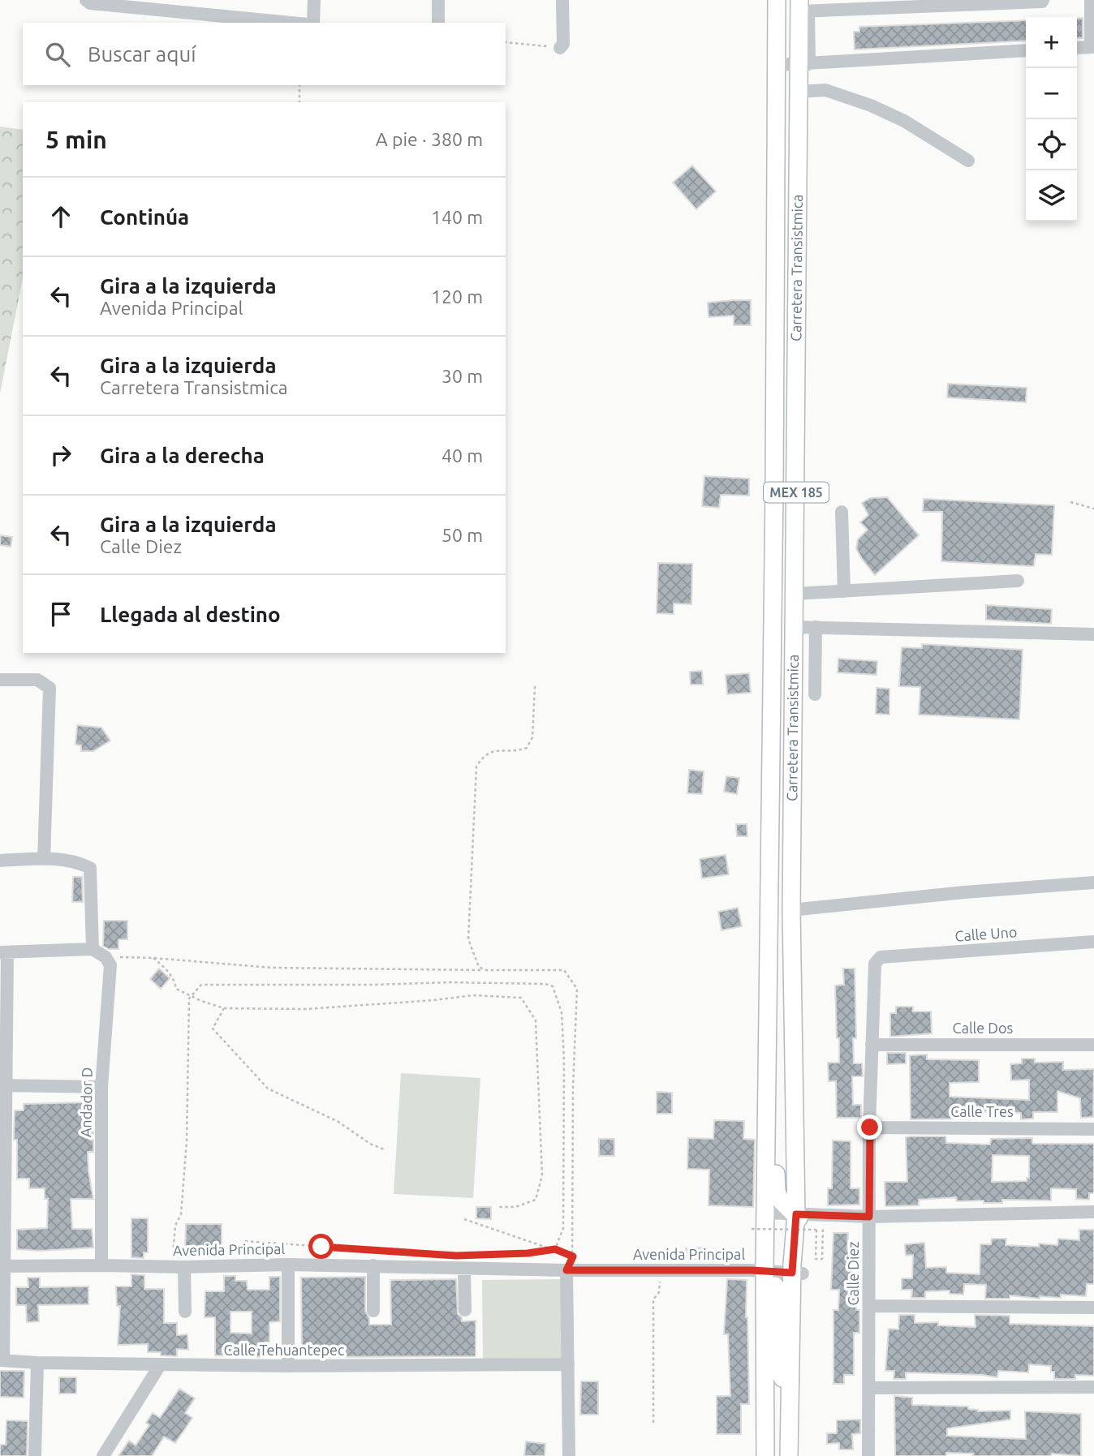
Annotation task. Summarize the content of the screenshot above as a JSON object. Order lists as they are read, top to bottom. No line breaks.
{"streets":{"main road":["Carretera Transistmica","MEX 185"],"street":["Calle Uno","Calle Dos","Andador D","Calle Tres","Avenida Principal","Calle Diez","Calle Tehuantepec"]},"crossings":[["Carretera Transistmica","Avenida Principal"],["Calle Uno","Calle Diez"],["Calle Dos","Calle Diez"],["Andador D","Avenida Principal"],["Calle Tres","Calle Diez"]],"page":{"map_buttons":["+","−"],"search":"Buscar aquí","heading":["5 min","A pie · 380 m"],"list":[["Continúa","140 m"],["Gira a la izquierda","Avenida Principal","120 m"],["Gira a la izquierda","Carretera Transistmica","30 m"],["Gira a la derecha","40 m"],["Gira a la izquierda","Calle Diez","50 m"],"Llegada al destino"]}}
